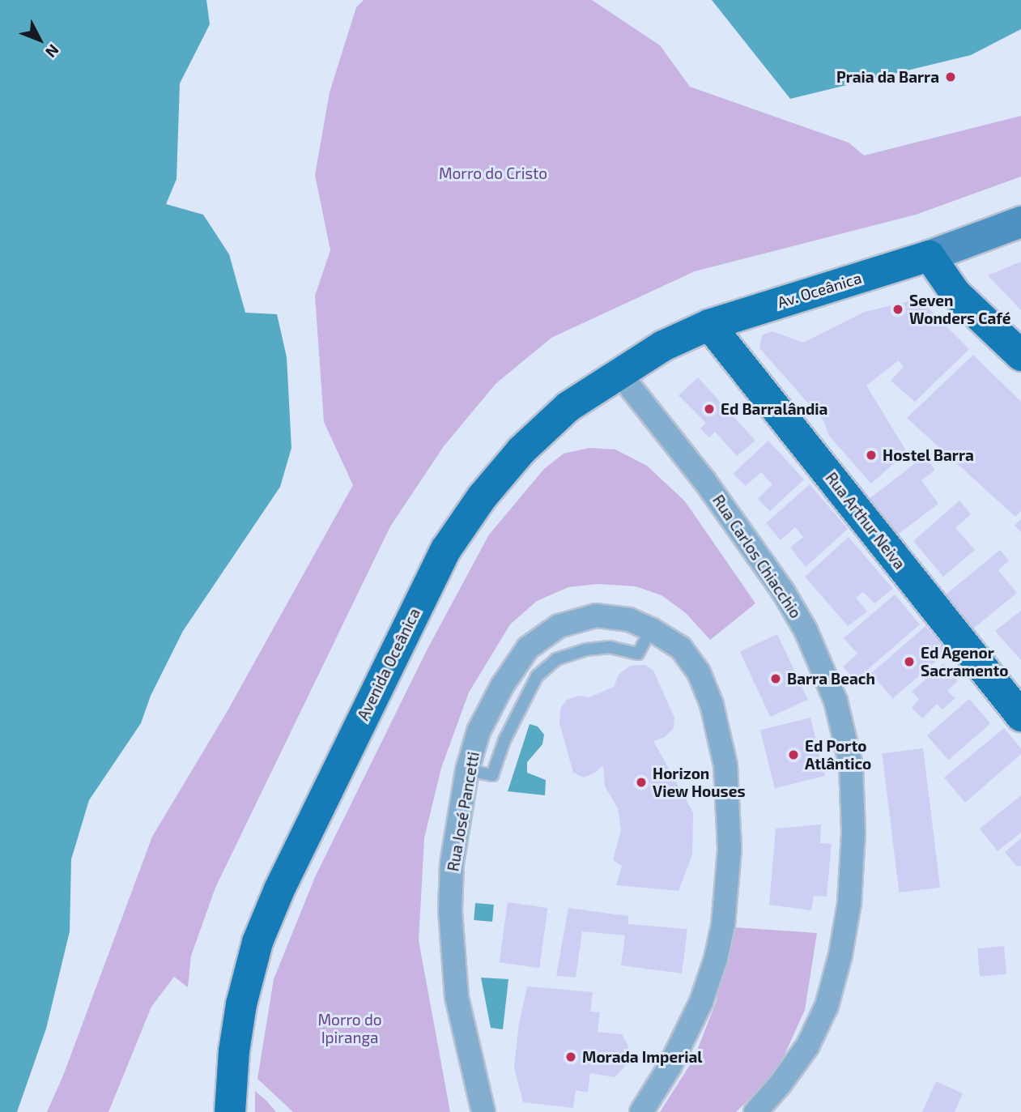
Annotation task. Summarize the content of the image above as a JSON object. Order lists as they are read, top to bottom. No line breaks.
{"streets":{"main road":["Av. Oceânica","Rua Arthur Neiva","Avenida Oceânica"],"street":["Rua Carlos Chiacchio","Rua José Pancetti"]},"crossings":[["Av. Oceânica","Rua Arthur Neiva"],["Av. Oceânica","Avenida Oceânica"],["Rua Arthur Neiva","Avenida Oceânica"],["Rua Carlos Chiacchio","Avenida Oceânica"]],"parks":["Morro do Cristo","Morro do Ipiranga"],"places":["Praia da Barra","Seven Wonders Café","Ed Barralândia","Hostel Barra","Ed Agenor Sacramento","Barra Beach","Ed Porto Atlântico","Horizon View Houses","Morada Imperial"],"north":"bottom right"}
